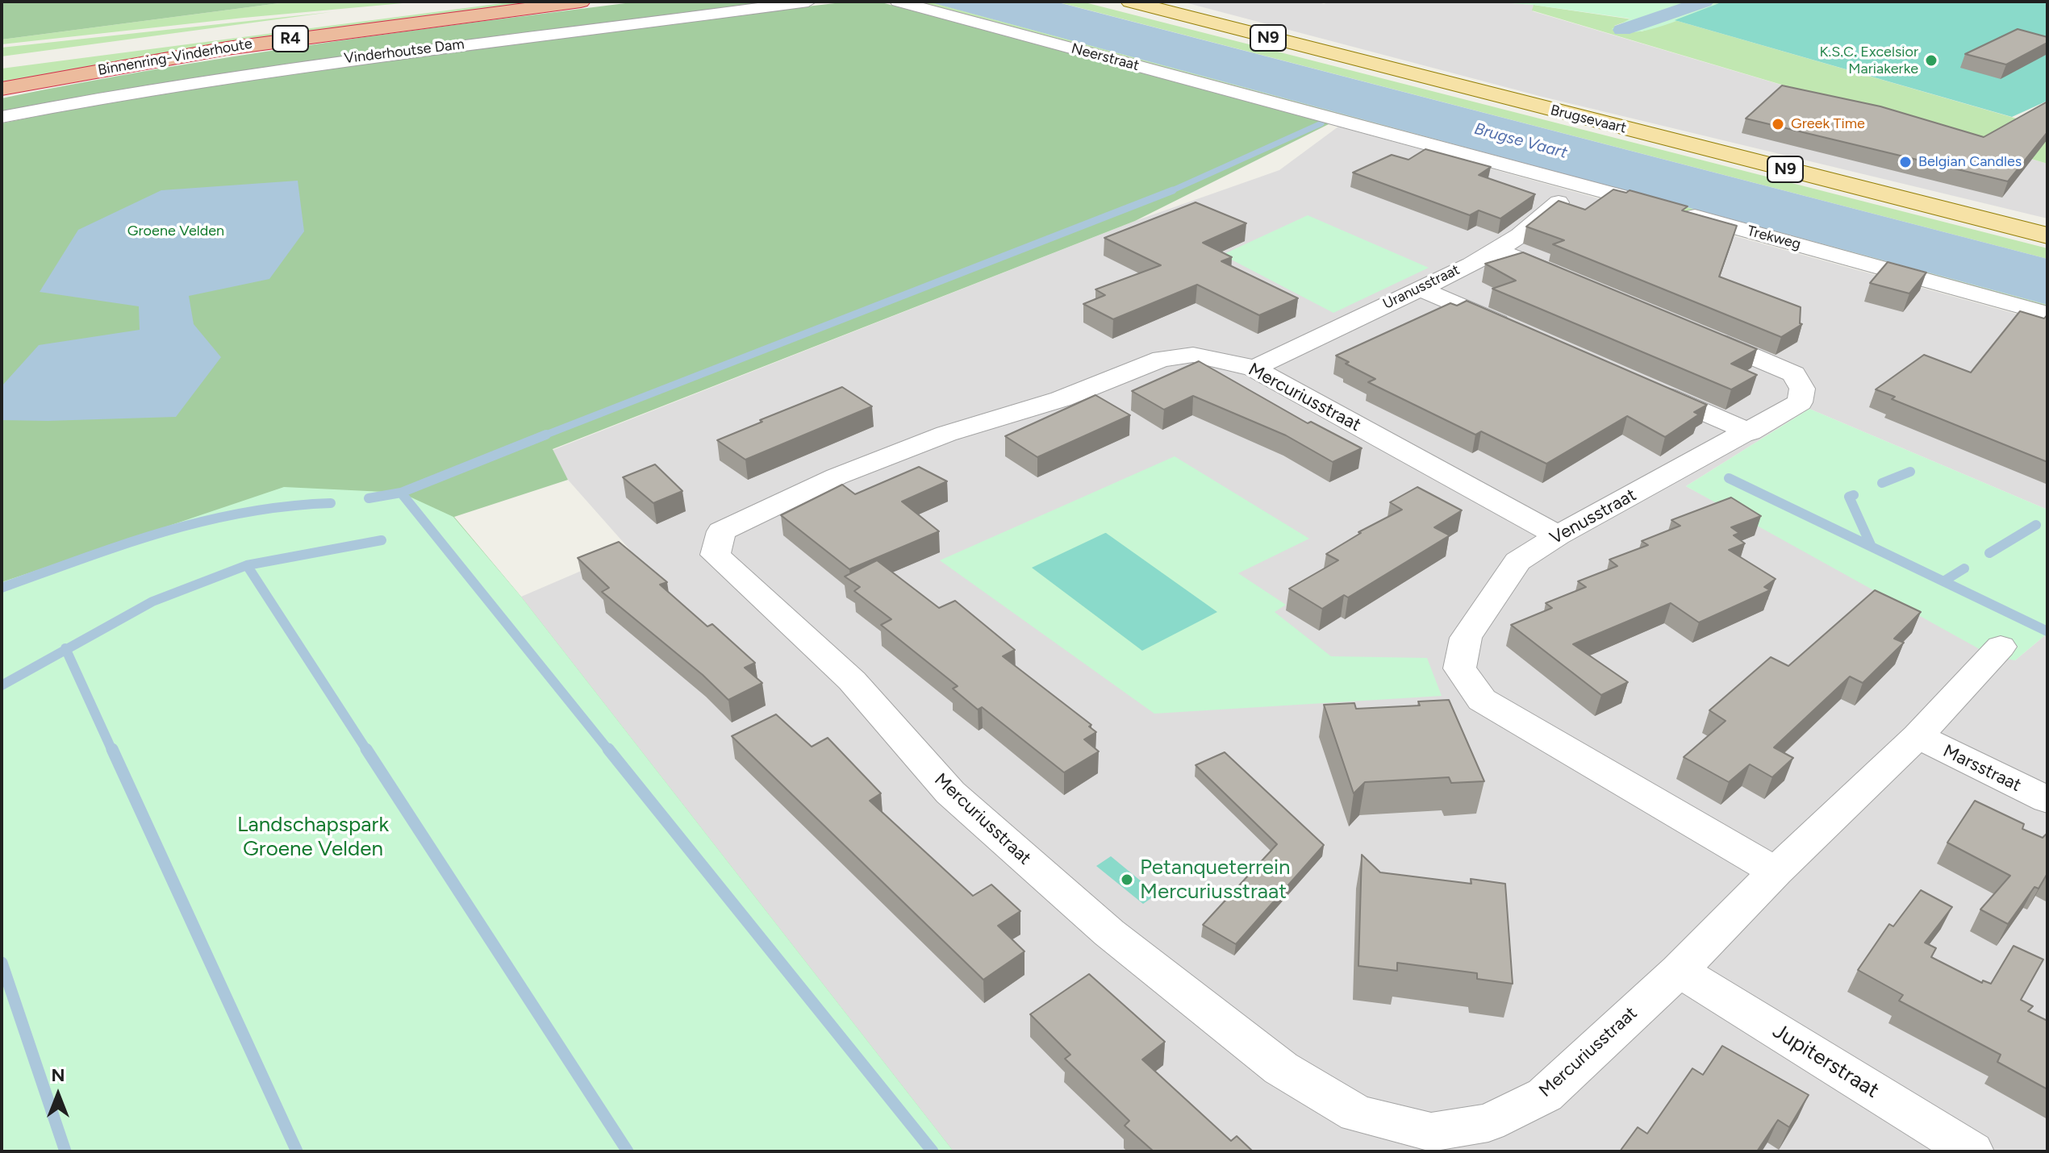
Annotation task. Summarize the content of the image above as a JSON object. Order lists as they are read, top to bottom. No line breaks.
{"streets":{"highway":["R4","Binnenring-Vinderhoute"],"main road":["N9","Brugsevaart"],"street":["Vinderhoutse Dam","Neerstraat","Trekweg","Uranusstraat","Mercuriusstraat","Venusstraat","Marsstraat","Jupiterstraat"]},"crossings":[["Neerstraat","Trekweg"],["Trekweg","Uranusstraat"],["Uranusstraat","Mercuriusstraat"],["Mercuriusstraat","Venusstraat"],["Mercuriusstraat","Marsstraat"],["Mercuriusstraat","Jupiterstraat"]],"water":["Brugse Vaart"],"parks":["Groene Velden","Landschapspark Groene Velden"],"places":["K.S.C. Excelsior Mariakerke","Greek Time","Belgian Candles","Petanqueterrein Mercuriusstraat"],"north":"top"}
